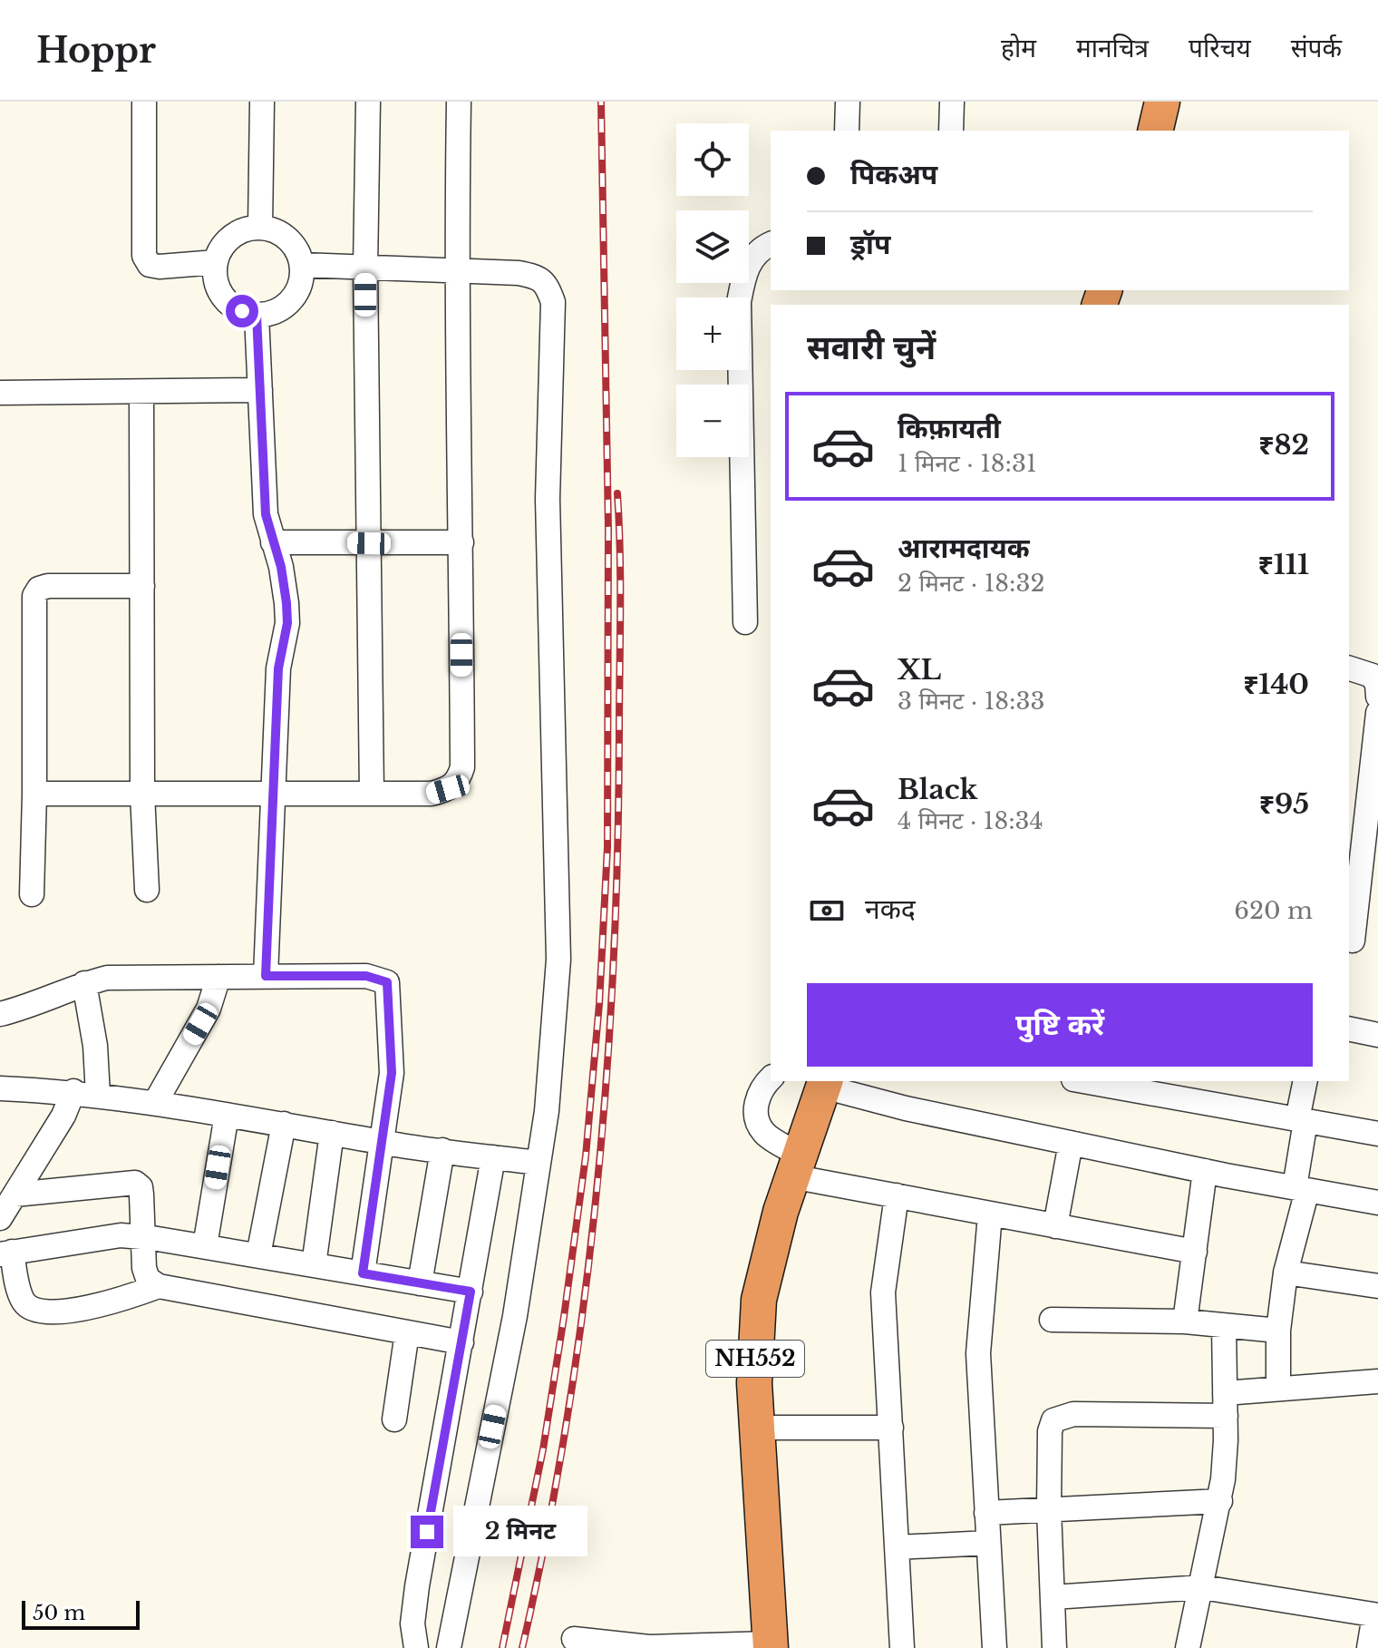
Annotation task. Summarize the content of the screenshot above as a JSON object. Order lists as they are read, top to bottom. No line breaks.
{"streets":{"highway":["NH552"]},"scale_bar":"50 m","page":{"header":"Hoppr","nav":["होम","मानचित्र","परिचय","संपर्क"],"map_buttons":["+","−"],"banner":["पिकअप","ड्रॉप"],"heading":"सवारी चुनें","list":[{"name":"किफ़ायती","note":"1 मिनट · 18:31","value":"₹82"},{"name":"आरामदायक","note":"2 मिनट · 18:32","value":"₹111"},{"name":"XL","note":"3 मिनट · 18:33","value":"₹140"},{"name":"Black","note":"4 मिनट · 18:34","value":"₹95"}],"pay":["नकद","620 m"],"buttons":"पुष्टि करें","bubble":"2 मिनट","scale":"50 m"}}
